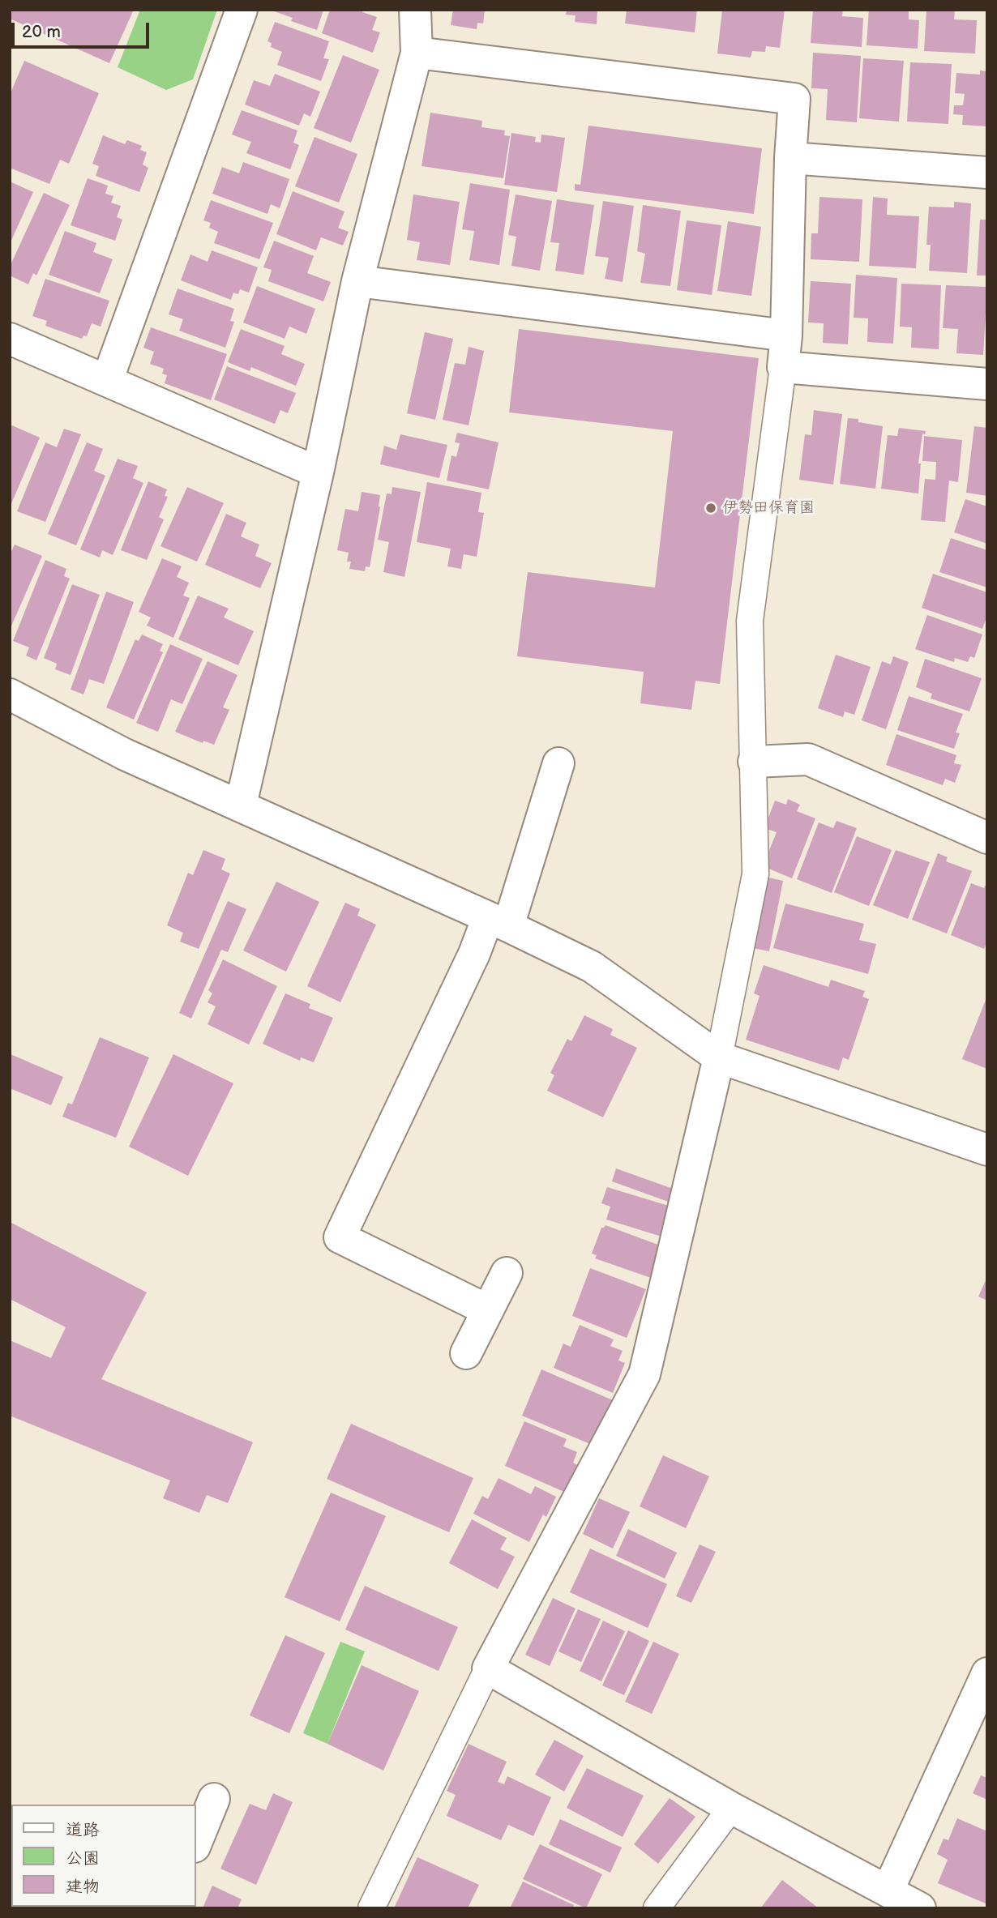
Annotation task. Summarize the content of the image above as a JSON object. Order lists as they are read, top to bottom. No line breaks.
{"places":["伊勢田保育園"],"legend":["道路","公園","建物"],"scale_bar":"20 m"}
